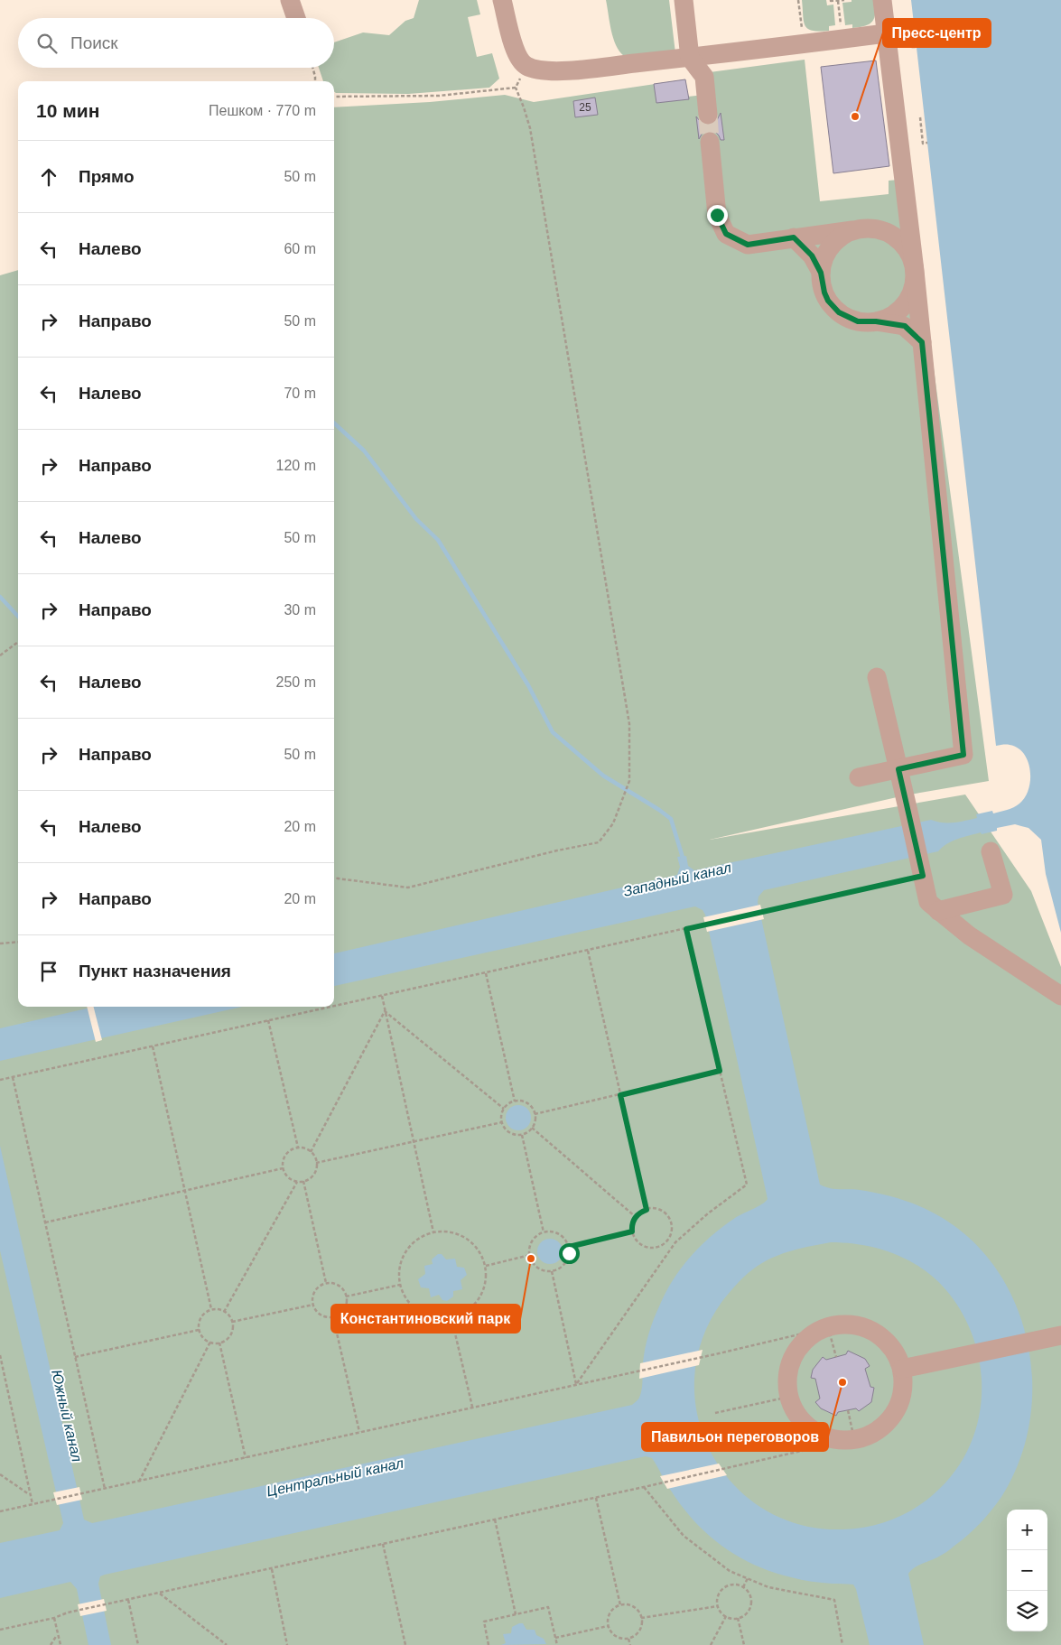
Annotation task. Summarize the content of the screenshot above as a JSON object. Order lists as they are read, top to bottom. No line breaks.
{"water":["Западный канал","Южный канал","Центральный канал"],"places":["Пресс-центр","Константиновский парк","Павильон переговоров"],"house_numbers":["25"],"page":{"search":"Поиск","heading":["10 мин","Пешком · 770 m"],"list":[["Прямо","50 m"],["Налево","60 m"],["Направо","50 m"],["Налево","70 m"],["Направо","120 m"],["Налево","50 m"],["Направо","30 m"],["Налево","250 m"],["Направо","50 m"],["Налево","20 m"],["Направо","20 m"],"Пункт назначения"],"map_buttons":["+","−"]}}
